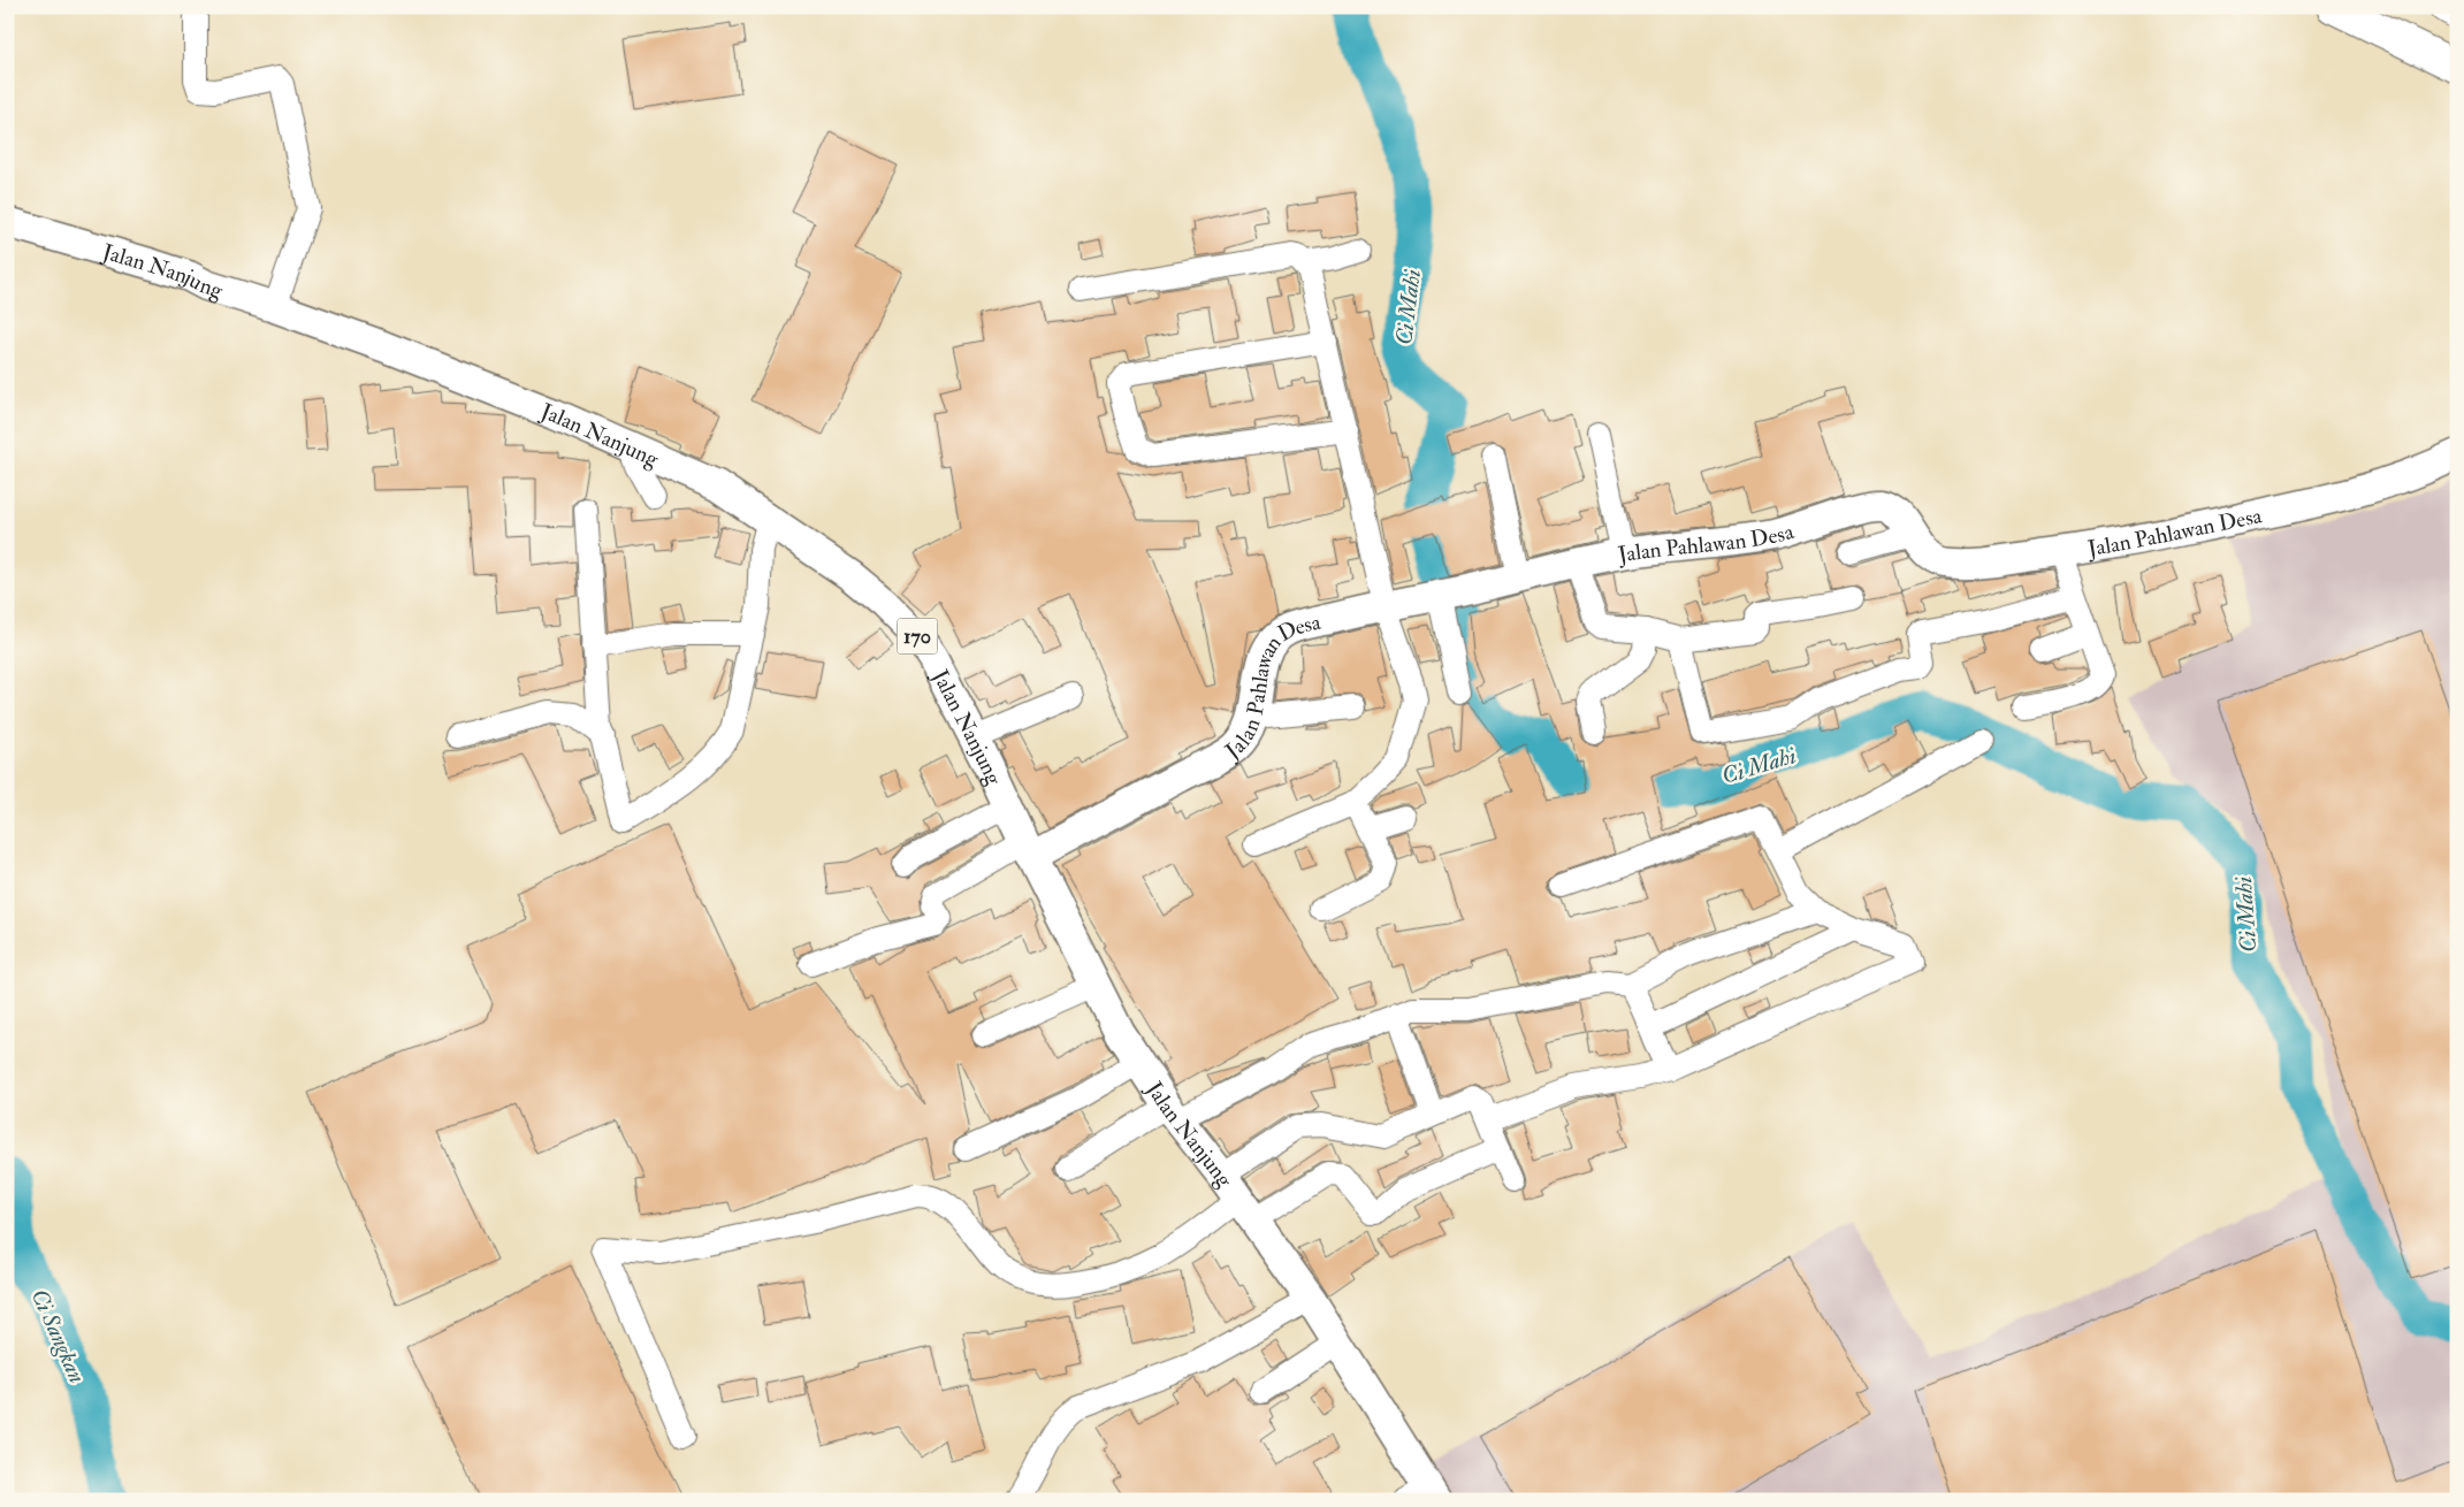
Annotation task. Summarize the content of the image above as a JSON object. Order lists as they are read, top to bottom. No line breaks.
{"streets":{"main road":["Jalan Nanjung","Jalan Pahlawan Desa","170"]},"crossings":[["Jalan Nanjung","Jalan Pahlawan Desa"]],"water":["Ci Mahi","Ci Sangkan"]}
